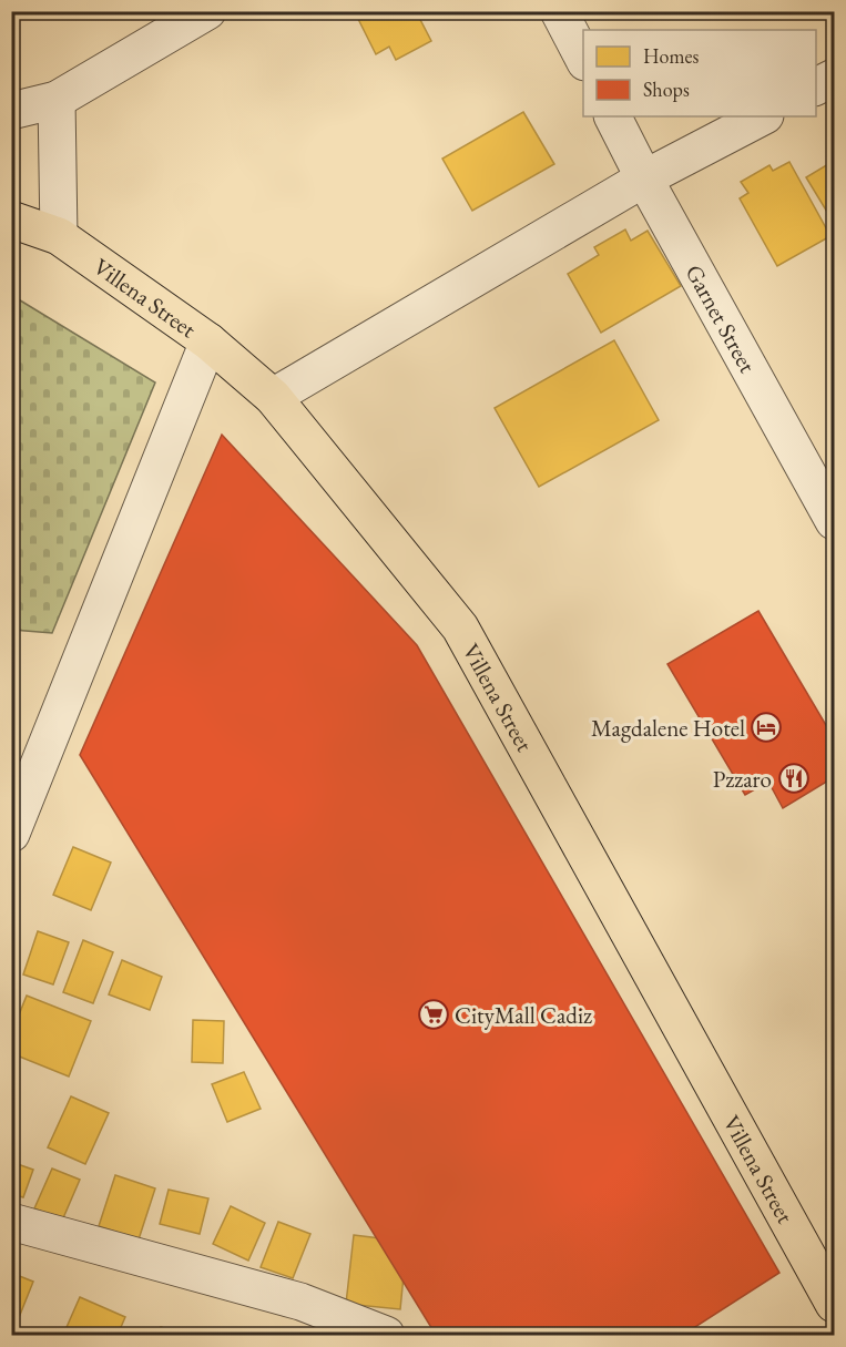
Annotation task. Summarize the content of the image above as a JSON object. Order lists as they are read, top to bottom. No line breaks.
{"streets":{"main road":["Villena Street"],"street":["Garnet Street"]},"places":{"hotel":["Magdalene Hotel"],"restaurant":["Pzzaro"],"supermarket":["CityMall Cadiz"]},"legend":["Homes","Shops"]}
